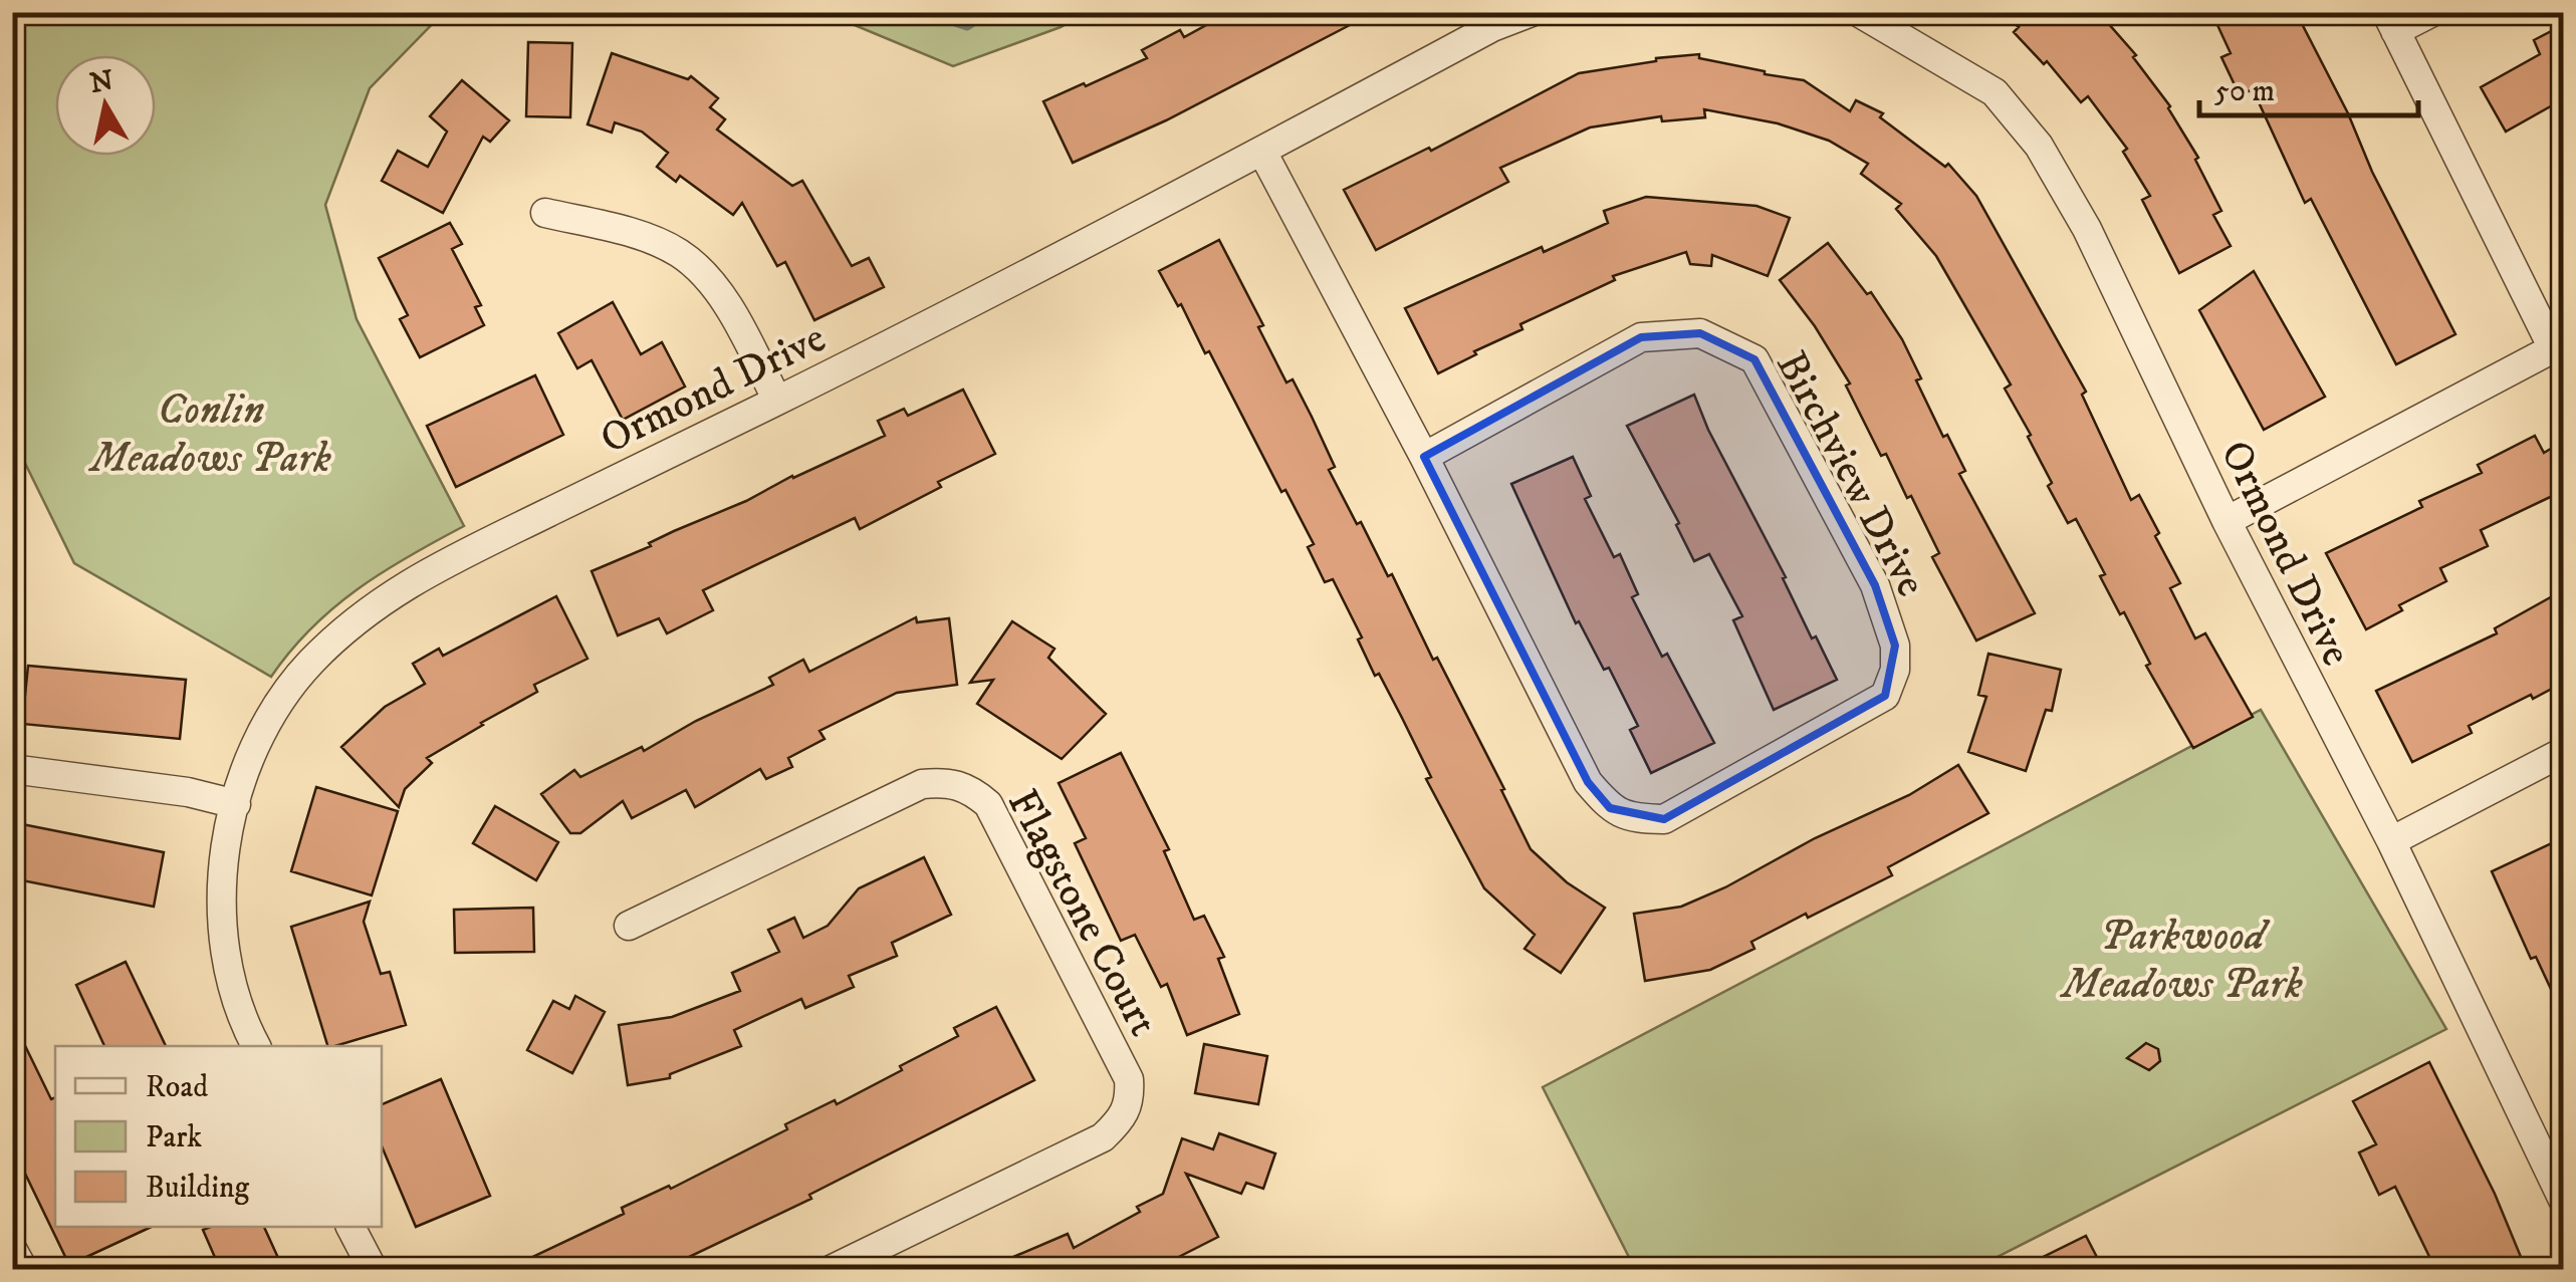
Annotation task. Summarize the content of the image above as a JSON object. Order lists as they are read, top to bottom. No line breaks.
{"streets":{"street":["Ormond Drive","Birchview Drive","Flagstone Court"]},"crossings":[["Ormond Drive","Birchview Drive"]],"parks":["Conlin Meadows Park","Parkwood Meadows Park"],"legend":["Road","Park","Building"],"scale_bar":"50 m","north":"top"}
